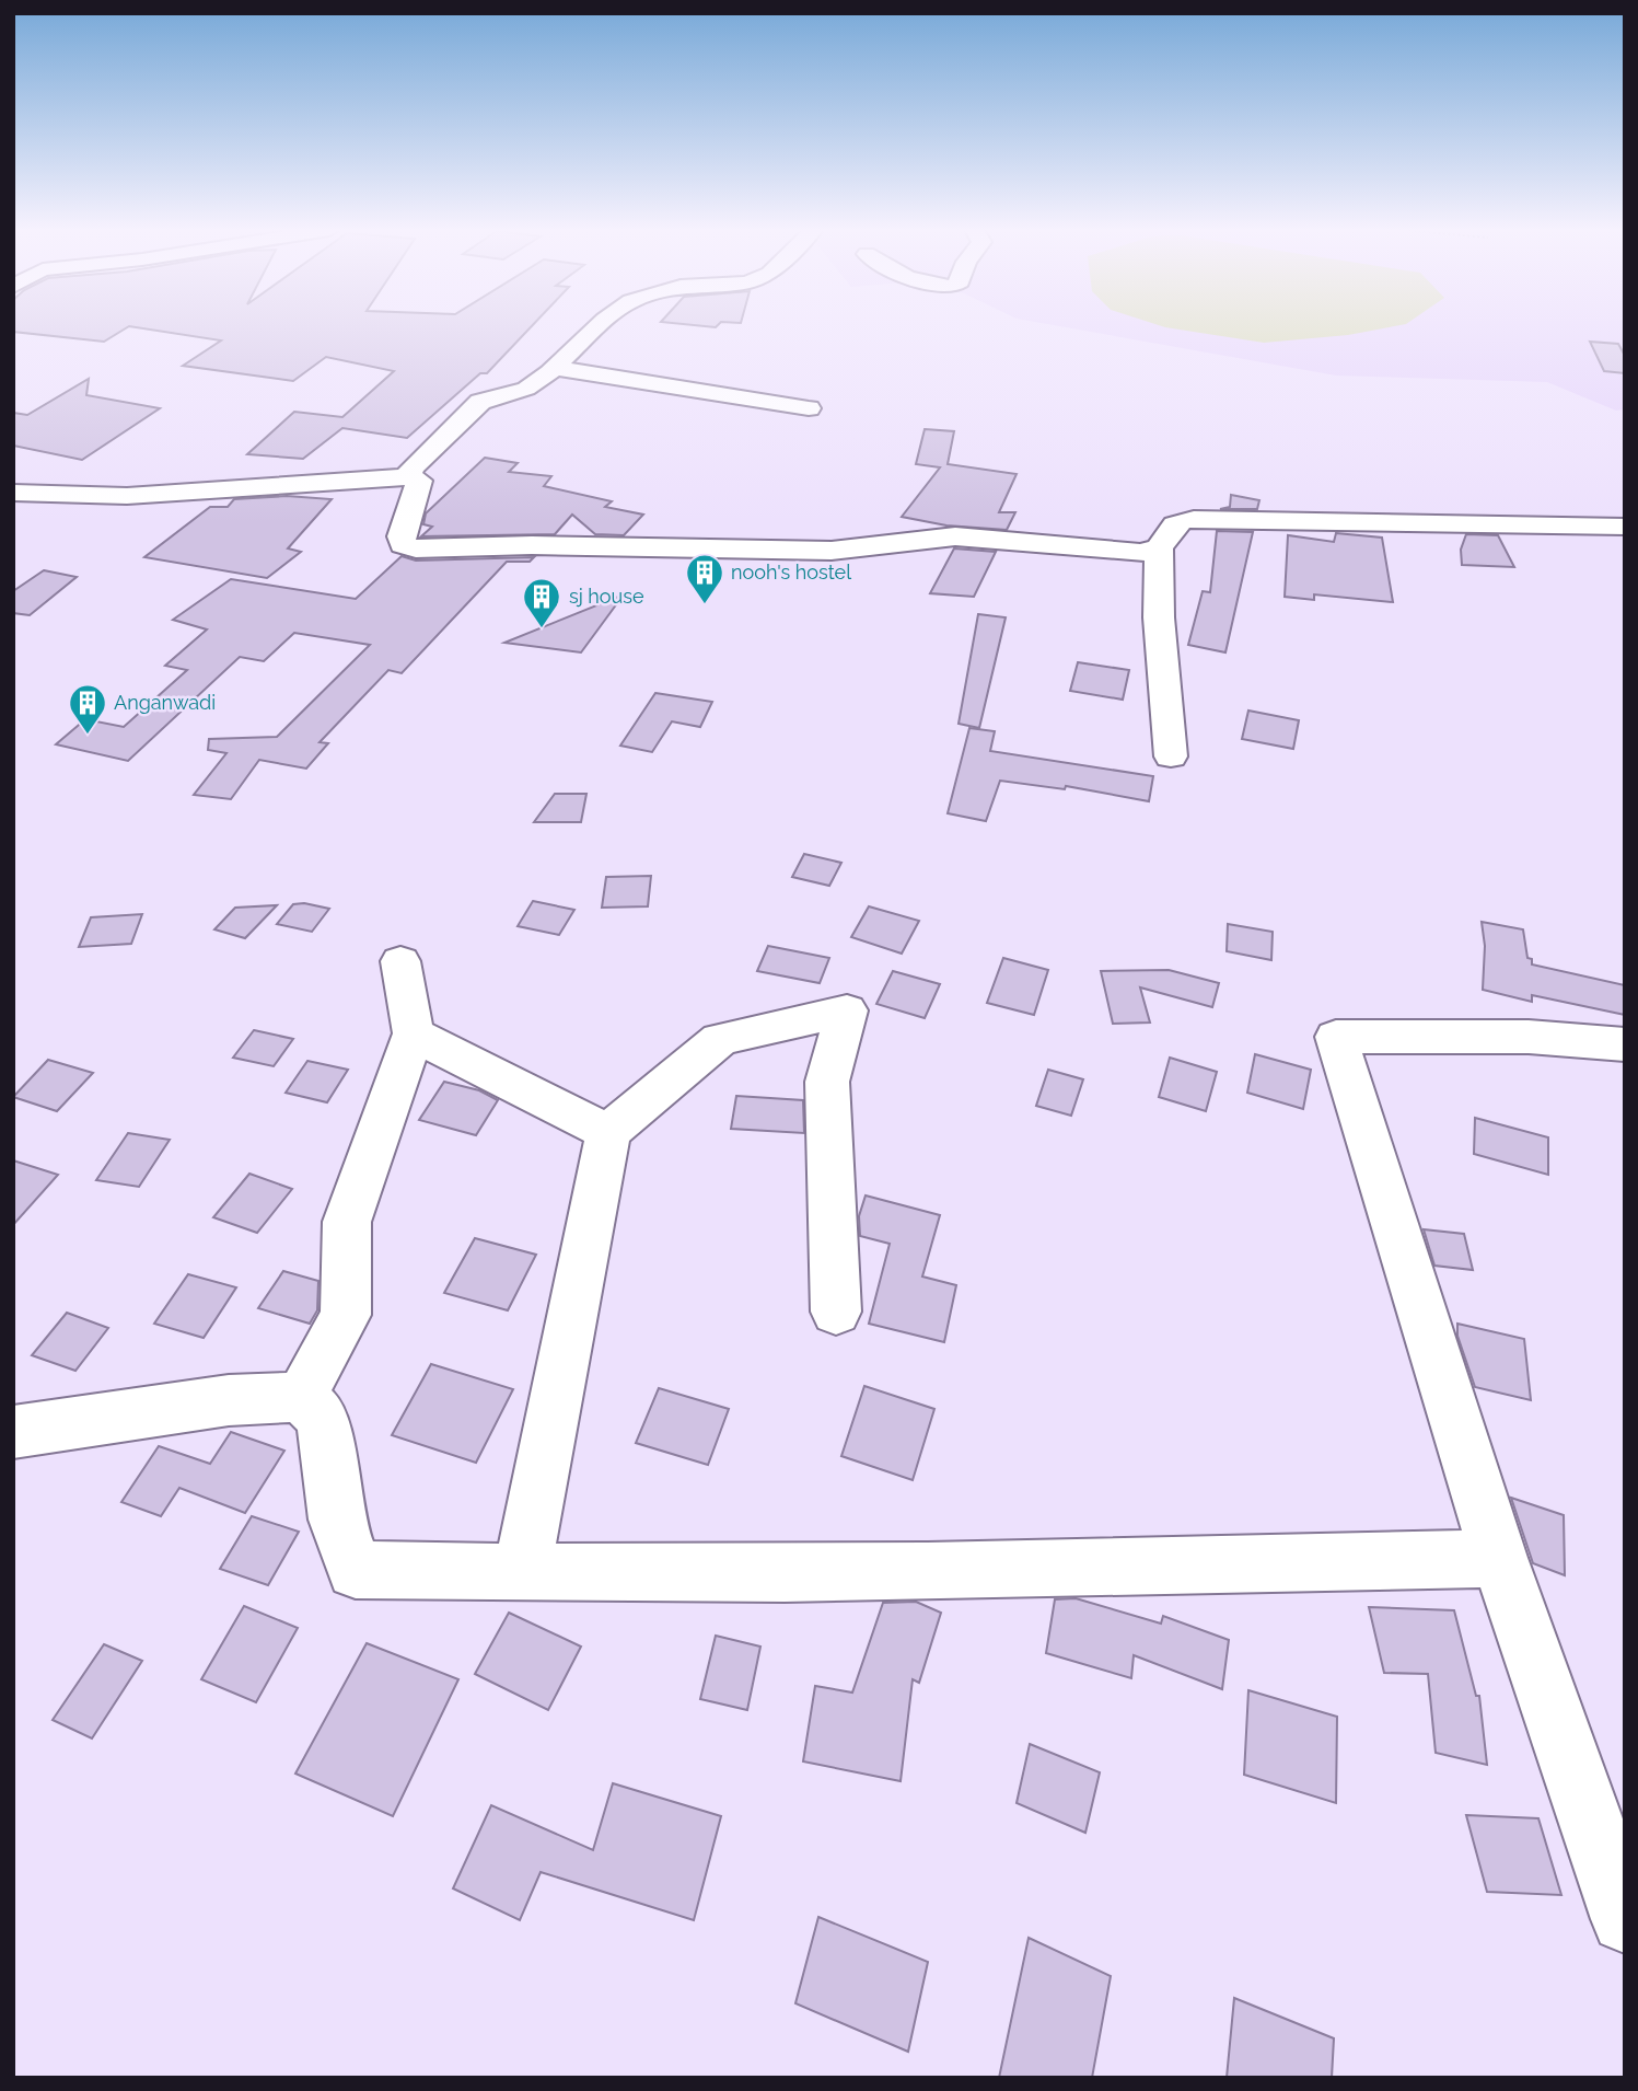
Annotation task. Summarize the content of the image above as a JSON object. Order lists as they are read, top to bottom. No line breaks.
{"places":{"building":["nooh's hostel","sj house","Anganwadi"]}}
